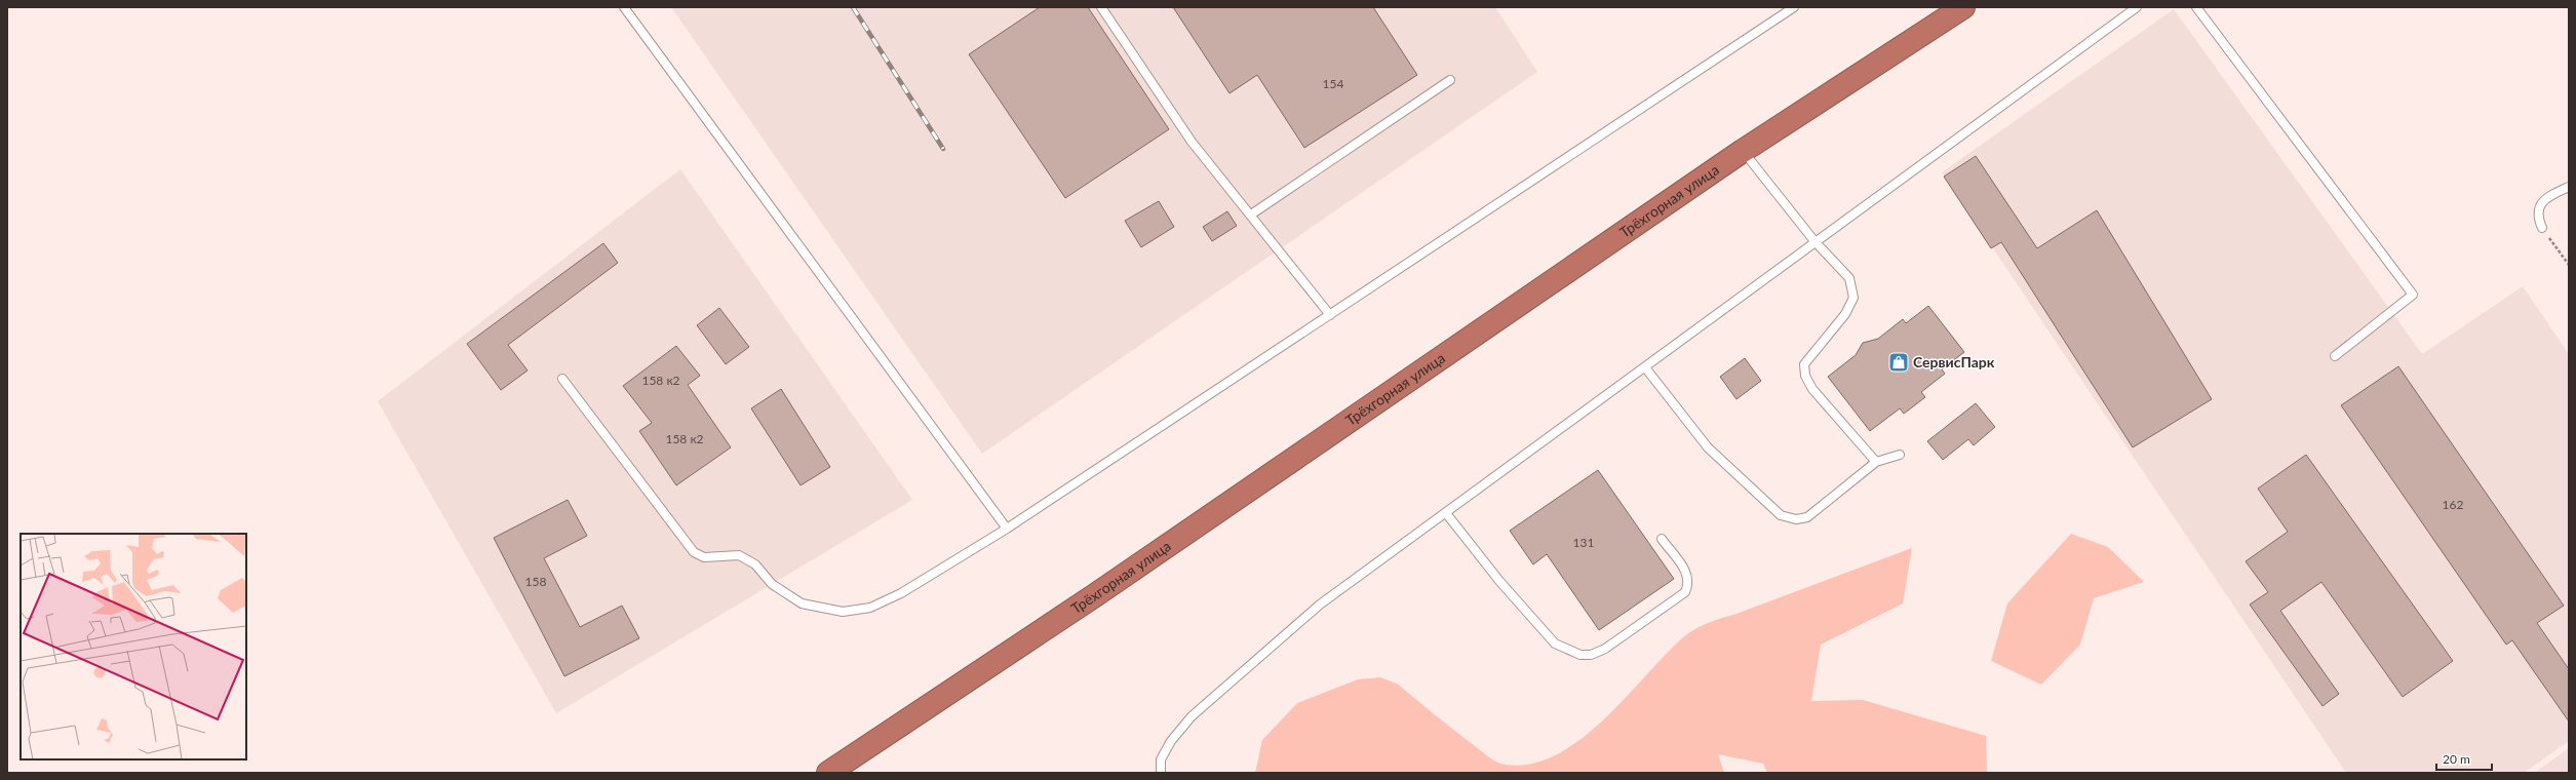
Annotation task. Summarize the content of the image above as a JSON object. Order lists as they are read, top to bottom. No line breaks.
{"streets":{"highway":["Трёхгорная улица"]},"places":{"shop":["СервисПарк"]},"house_numbers":["154","158 к2","158 к2","162","131","158"],"scale_bar":"20 m"}
